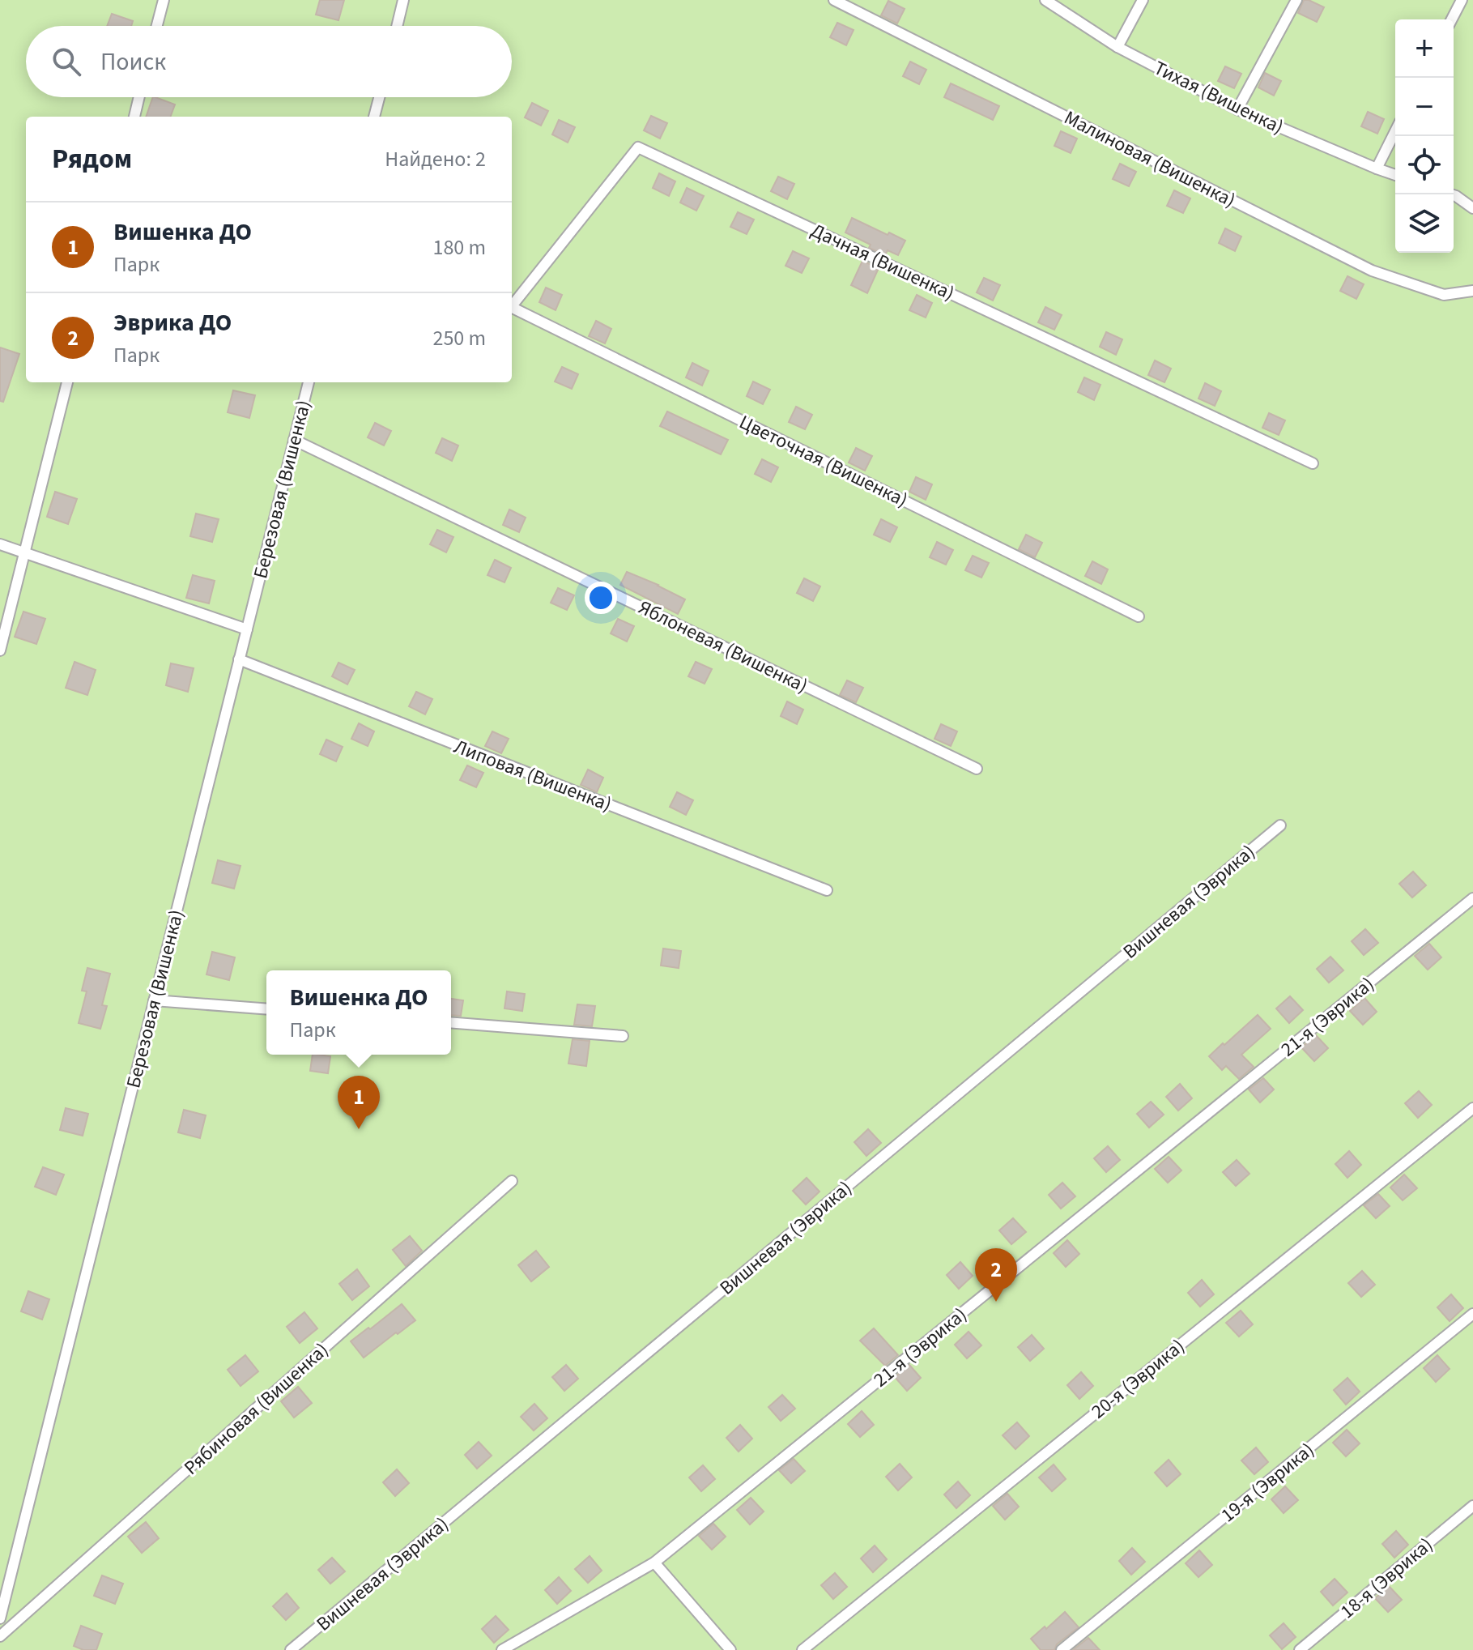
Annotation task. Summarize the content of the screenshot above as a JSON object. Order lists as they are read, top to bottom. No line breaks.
{"streets":{"lane":["Тихая (Вишенка)","Малиновая (Вишенка)","Дачная (Вишенка)","Цветочная (Вишенка)","Березовая (Вишенка)","Яблоневая (Вишенка)","Липовая (Вишенка)","Вишневая (Эврика)","21-я (Эврика)","20-я (Эврика)","Рябиновая (Вишенка)","19-я (Эврика)","18-я (Эврика)"]},"crossings":[["Березовая (Вишенка)","Яблоневая (Вишенка)"],["Березовая (Вишенка)","Липовая (Вишенка)"]],"page":{"map_buttons":["+","−"],"search":"Поиск","heading":["Рядом","Найдено: 2"],"list":[{"mark":"1","name":"Вишенка ДО","note":"Парк","value":"180 m"},{"mark":"2","name":"Эврика ДО","note":"Парк","value":"250 m"}],"popup":["Вишенка ДО","Парк"],"pins":["1","2"]}}
